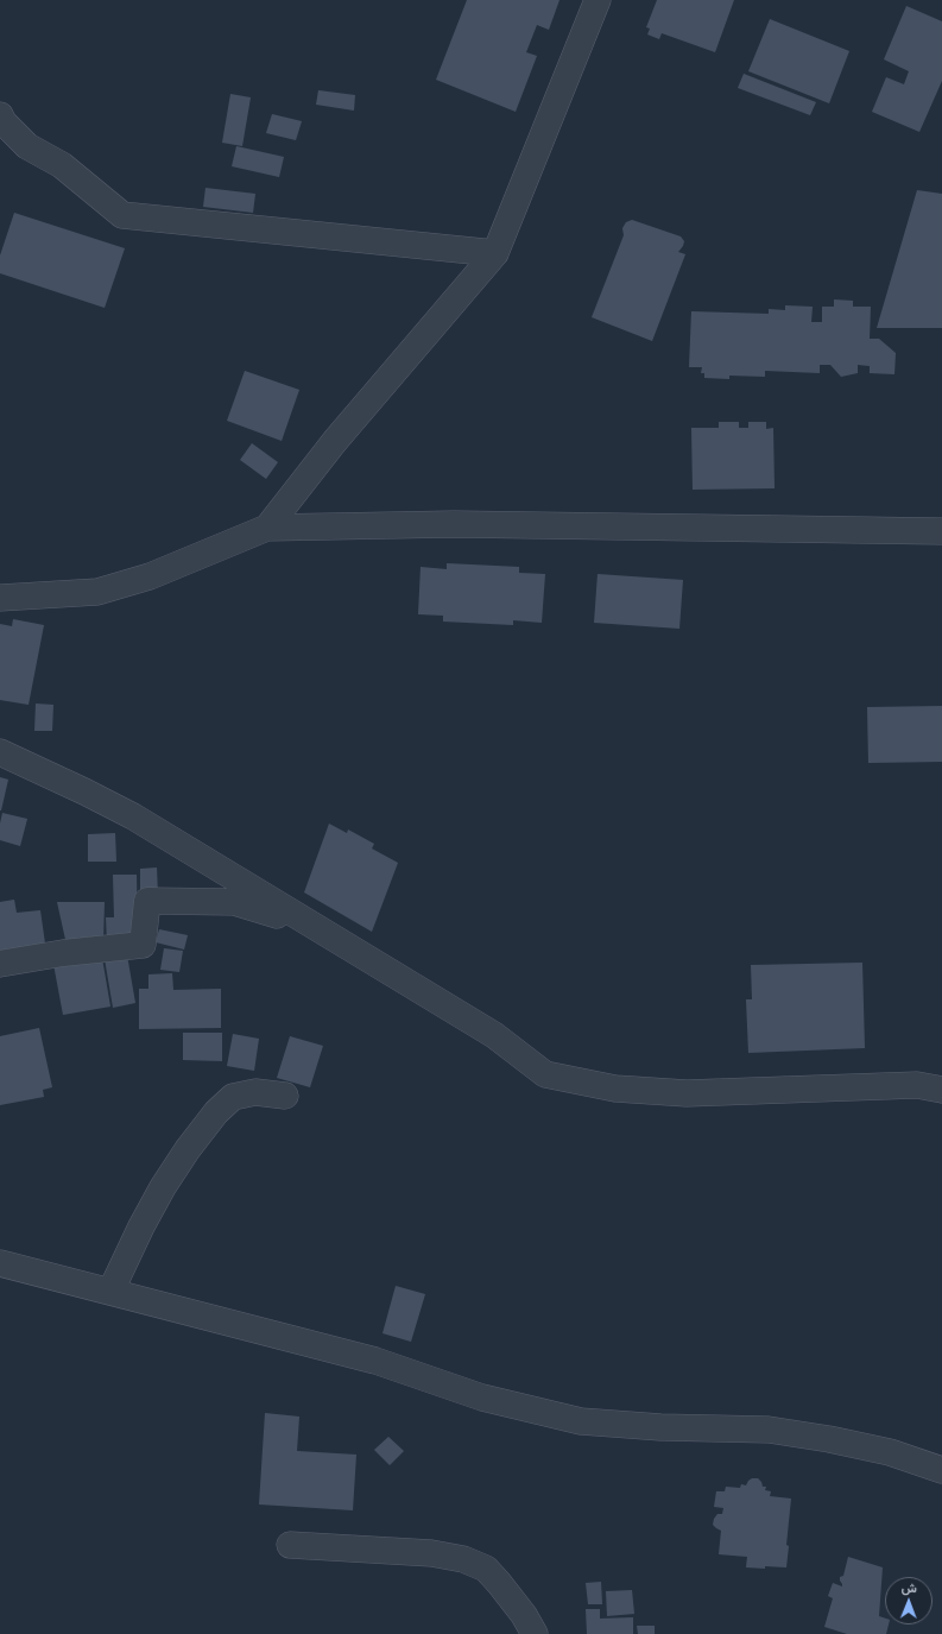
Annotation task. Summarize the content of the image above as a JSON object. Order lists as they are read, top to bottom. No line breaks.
{"north":"top"}
